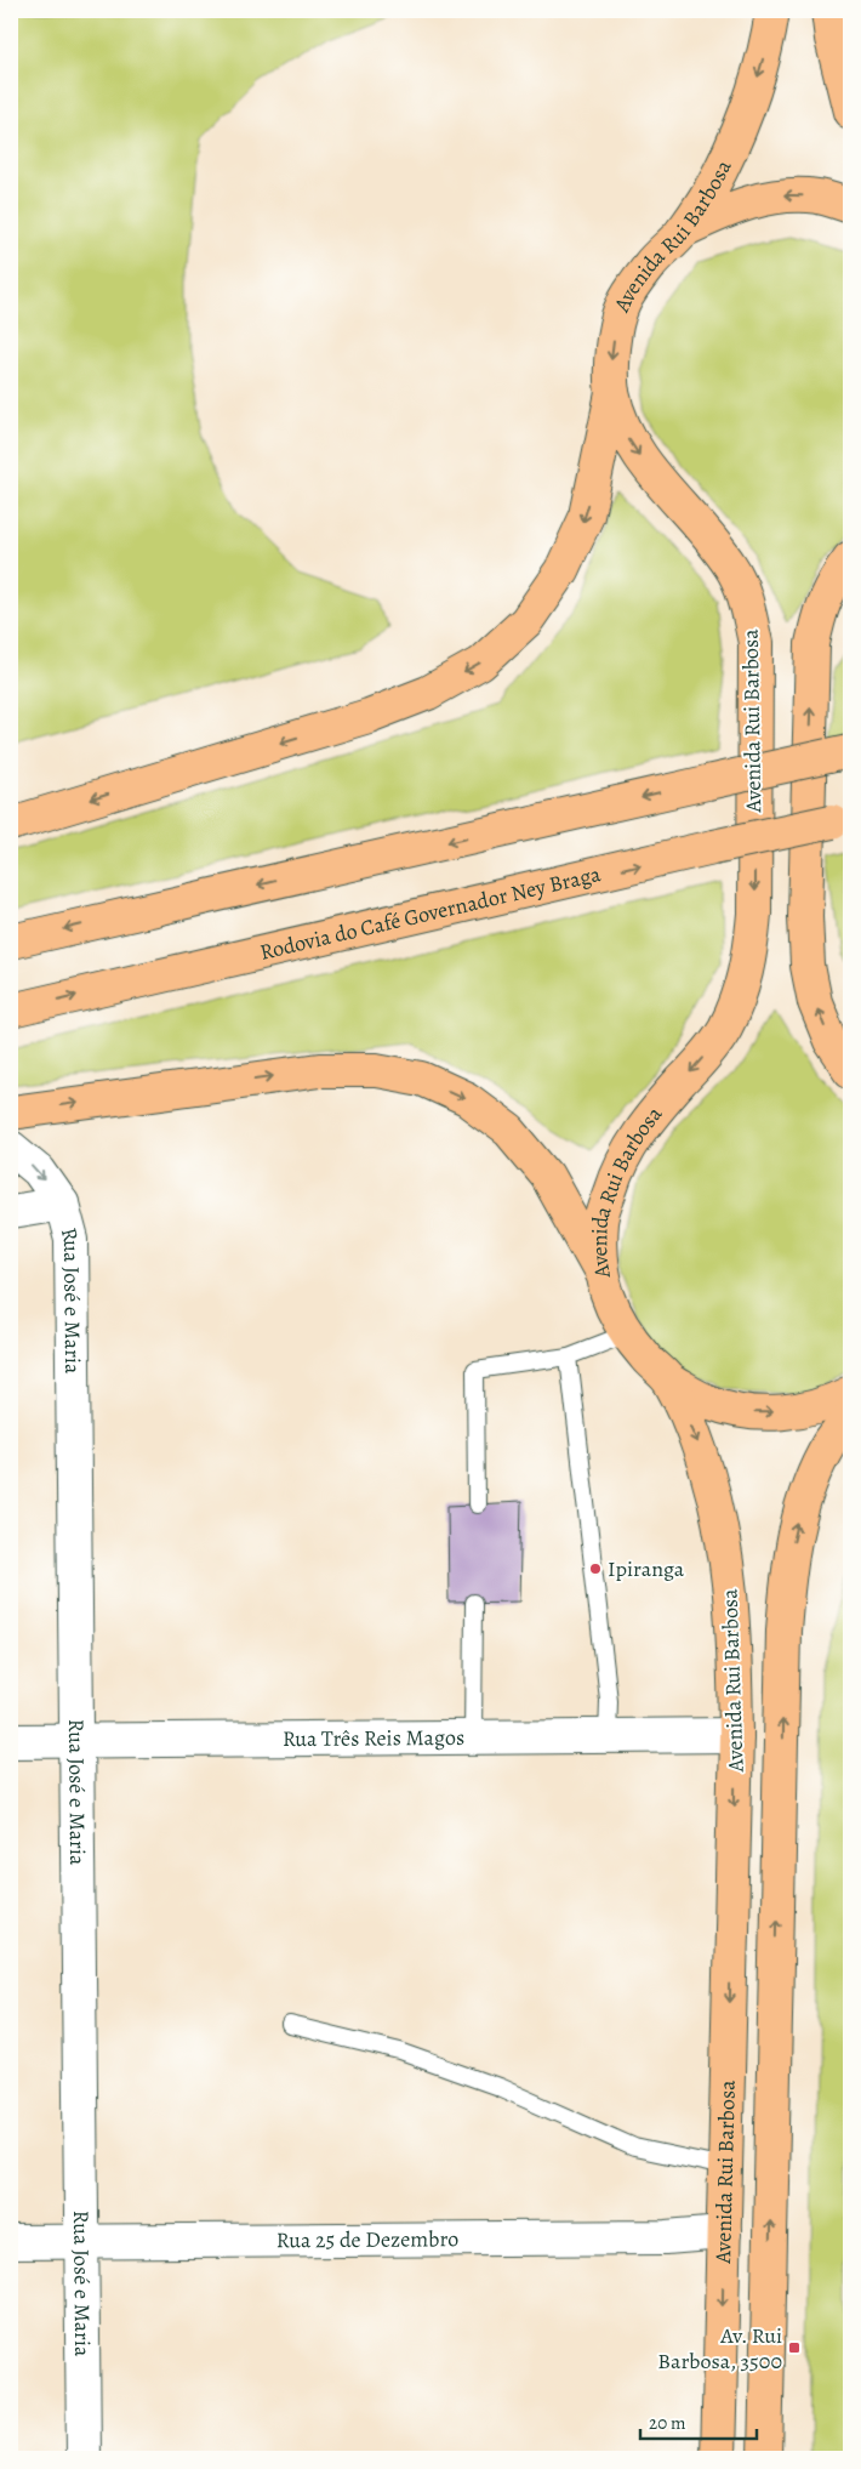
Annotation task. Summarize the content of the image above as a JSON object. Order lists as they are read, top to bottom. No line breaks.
{"streets":{"main road":["Avenida Rui Barbosa","Rodovia do Café Governador Ney Braga"],"street":["Rua José e Maria","Rua Três Reis Magos","Rua 25 de Dezembro"]},"crossings":[["Avenida Rui Barbosa","Rua Três Reis Magos"],["Avenida Rui Barbosa","Rua 25 de Dezembro"],["Rua José e Maria","Rua Três Reis Magos"],["Rua José e Maria","Rua 25 de Dezembro"]],"places":{"other":["Ipiranga"],"transit":["Av. Rui Barbosa, 3500"]},"scale_bar":"20 m"}
